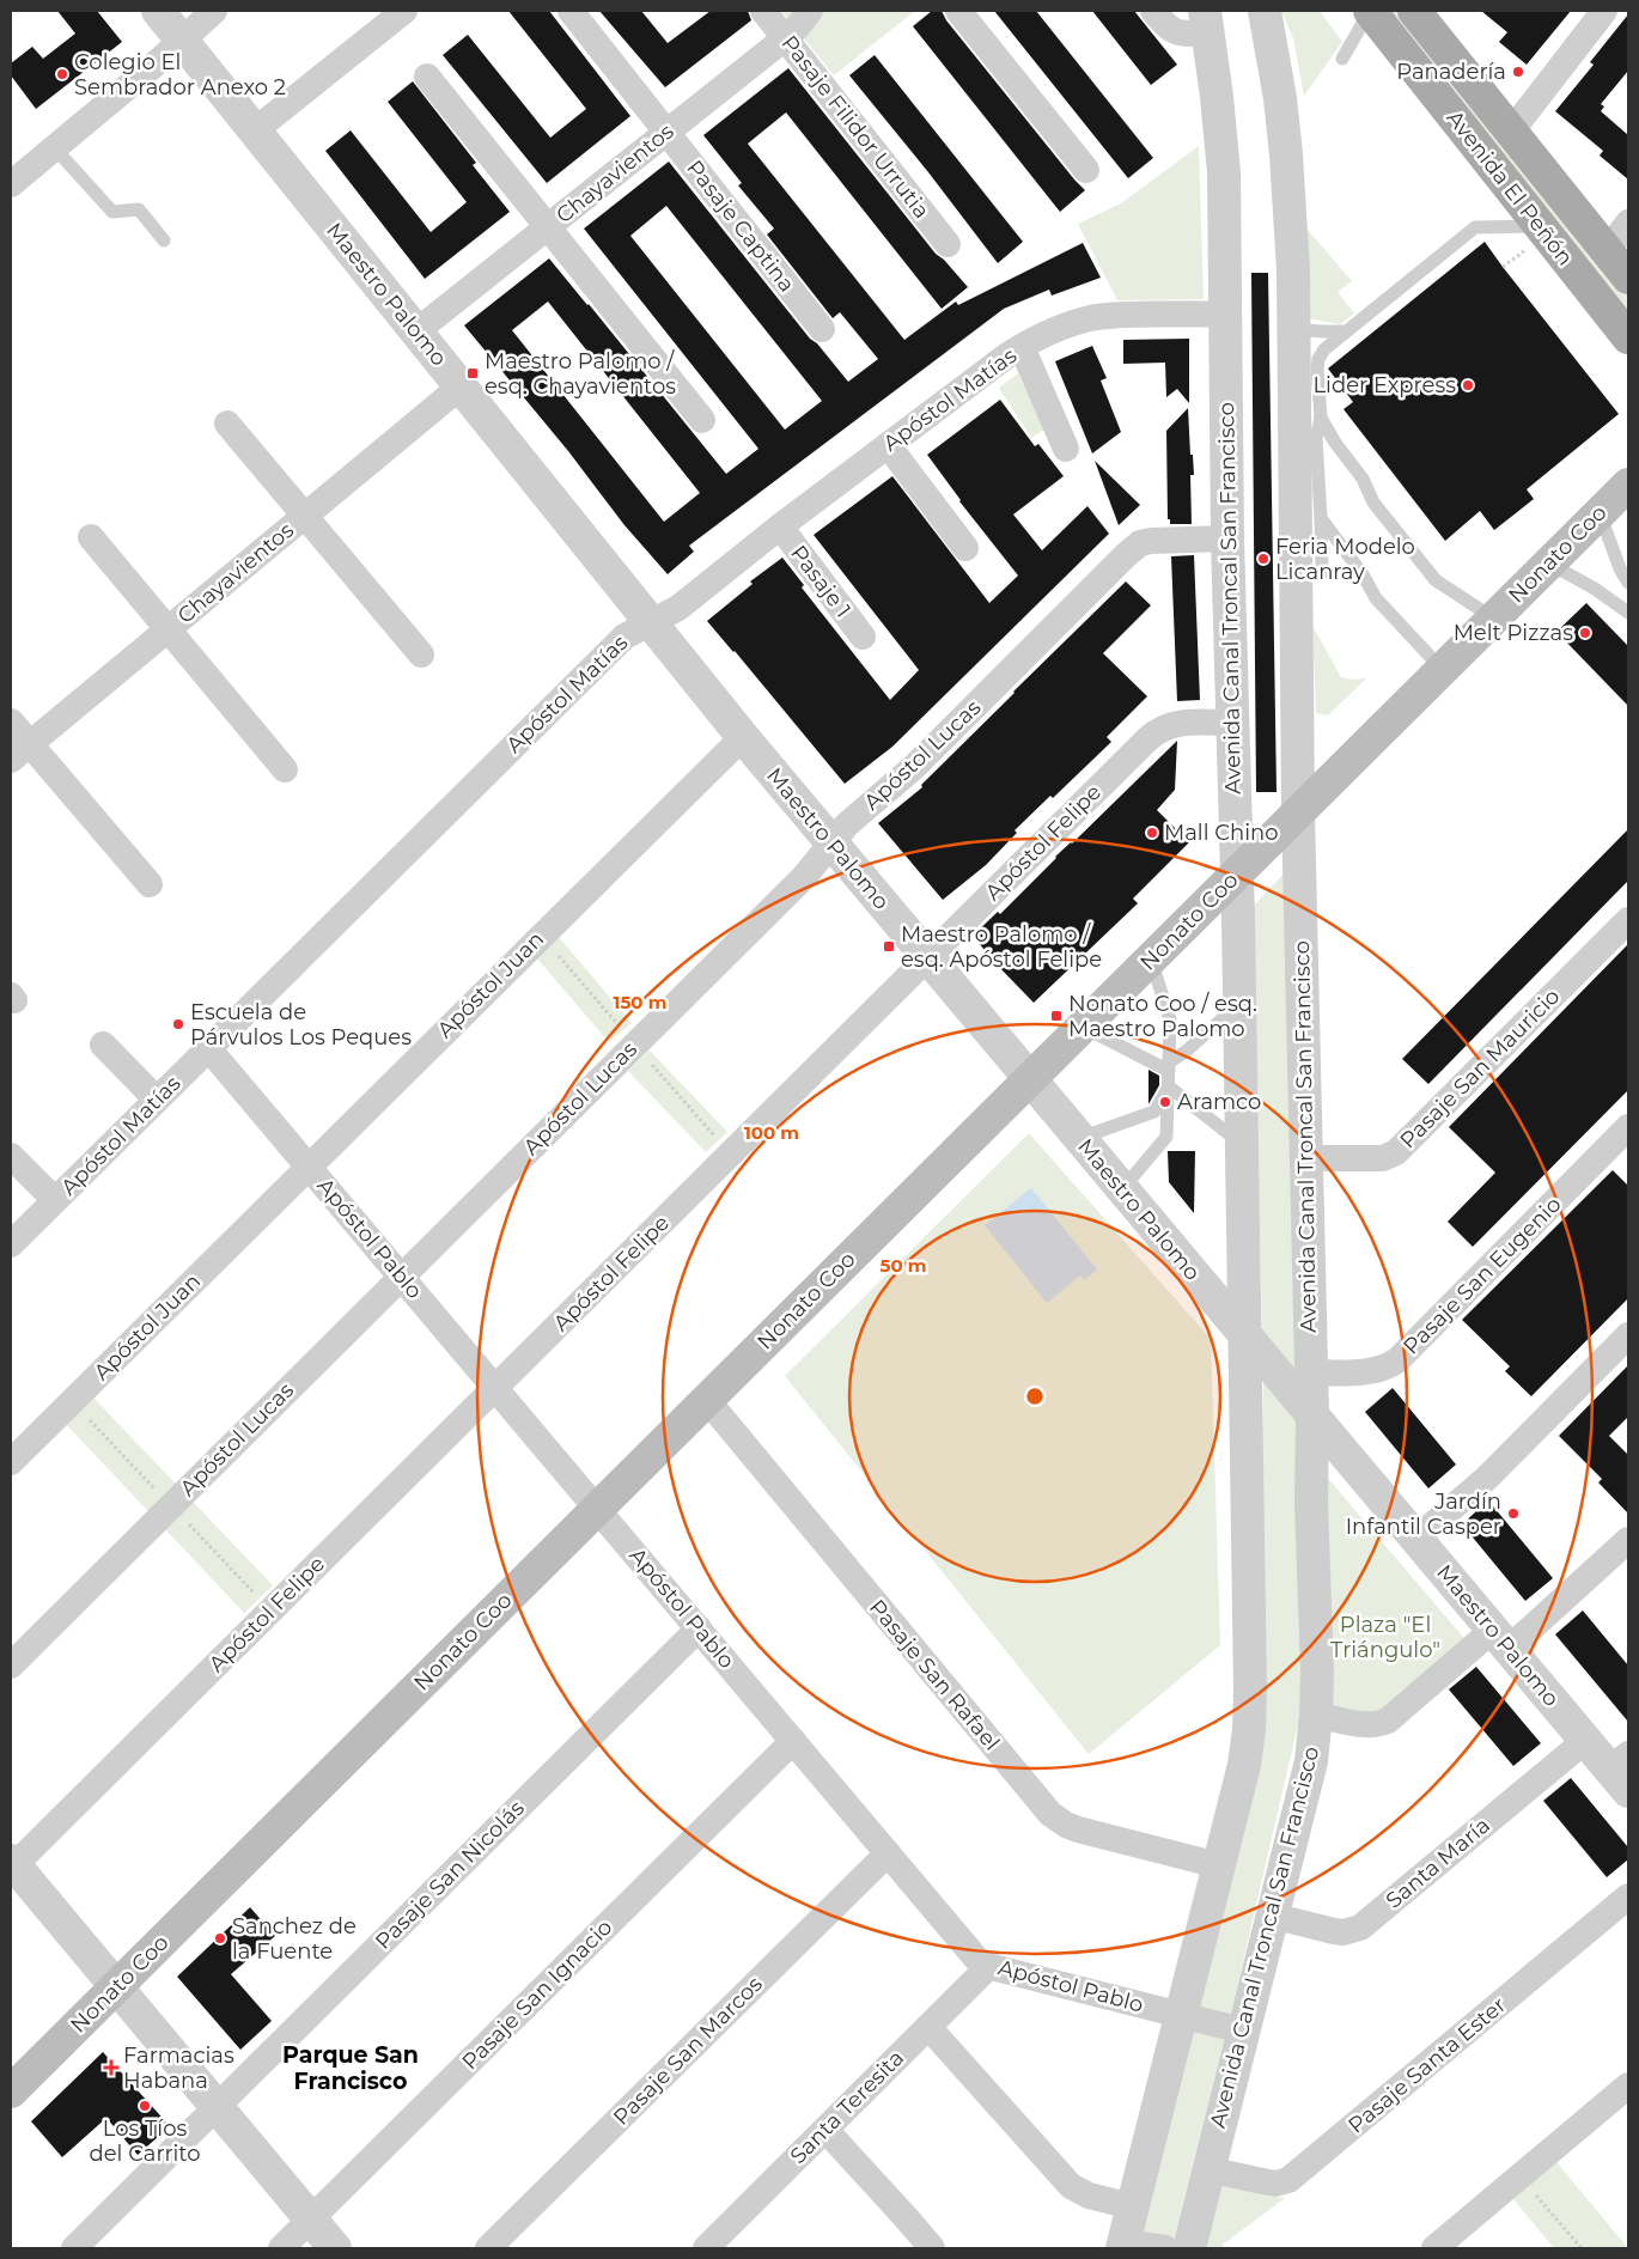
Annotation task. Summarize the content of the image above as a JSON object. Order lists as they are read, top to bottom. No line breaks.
{"streets":{"main road":["Avenida El Peñón","Nonato Coo"],"street":["Pasaje Filidor Urrutia","Chayavientos","Pasaje Captina","Maestro Palomo","Apóstol Matías","Pasaje 1","Avenida Canal Troncal San Francisco","Apóstol Lucas","Apóstol Felipe","Apóstol Juan","Pasaje San Mauricio","Apóstol Pablo","Pasaje San Eugenio","Pasaje San Rafael","Santa María","Pasaje San Nicolás","Pasaje San Ignacio","Pasaje San Marcos","Pasaje Santa Ester","Santa Teresita"]},"crossings":[["Pasaje Filidor Urrutia","Chayavientos"],["Chayavientos","Pasaje Captina"],["Chayavientos","Maestro Palomo"],["Maestro Palomo","Apóstol Matías"],["Maestro Palomo","Nonato Coo"],["Maestro Palomo","Avenida Canal Troncal San Francisco"],["Maestro Palomo","Apóstol Lucas"],["Maestro Palomo","Apóstol Felipe"],["Maestro Palomo","Apóstol Juan"],["Maestro Palomo","Santa María"],["Apóstol Matías","Pasaje 1"],["Apóstol Matías","Avenida Canal Troncal San Francisco"],["Apóstol Matías","Apóstol Pablo"],["Nonato Coo","Avenida Canal Troncal San Francisco"],["Nonato Coo","Apóstol Pablo"],["Nonato Coo","Pasaje San Rafael"],["Avenida Canal Troncal San Francisco","Apóstol Lucas"],["Avenida Canal Troncal San Francisco","Apóstol Felipe"],["Avenida Canal Troncal San Francisco","Pasaje San Mauricio"],["Avenida Canal Troncal San Francisco","Apóstol Pablo"],["Avenida Canal Troncal San Francisco","Pasaje San Eugenio"],["Avenida Canal Troncal San Francisco","Pasaje San Rafael"],["Avenida Canal Troncal San Francisco","Santa María"],["Avenida Canal Troncal San Francisco","Pasaje Santa Ester"],["Apóstol Lucas","Apóstol Pablo"],["Apóstol Felipe","Apóstol Pablo"],["Apóstol Juan","Apóstol Pablo"],["Apóstol Pablo","Pasaje San Nicolás"],["Apóstol Pablo","Pasaje San Ignacio"],["Apóstol Pablo","Pasaje San Marcos"],["Apóstol Pablo","Santa Teresita"]],"districts":["Parque San Francisco"],"parks":["Plaza \"El Triángulo\""],"places":{"other":["Panadería","Colegio El Sembrador Anexo 2","Lider Express","Feria Modelo Licanray","Melt Pizzas","Mall Chino","Escuela de Párvulos Los Peques","Aramco","Jardín Infantil Casper","Sanchez de la Fuente","Los Tíos del Carrito"],"transit":["Maestro Palomo / esq. Chayavientos","Maestro Palomo / esq. Apóstol Felipe","Nonato Coo / esq. Maestro Palomo"],"health":["Farmacias Habana"]},"rings":["150 m","100 m","50 m"]}
